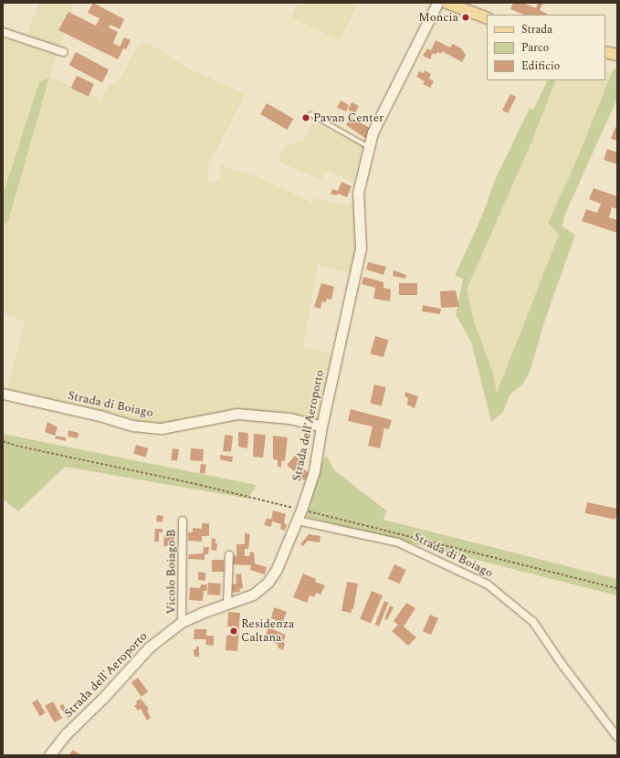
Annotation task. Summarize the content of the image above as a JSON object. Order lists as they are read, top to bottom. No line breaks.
{"streets":{"street":["Strada di Boiago","Strada dell'Aeroporto","Vicolo Boiago B"]},"crossings":[["Strada di Boiago","Strada dell'Aeroporto"],["Strada dell'Aeroporto","Vicolo Boiago B"]],"places":["Moncia","Pavan Center","Residenza Caltana"],"legend":["Strada","Parco","Edificio"]}
